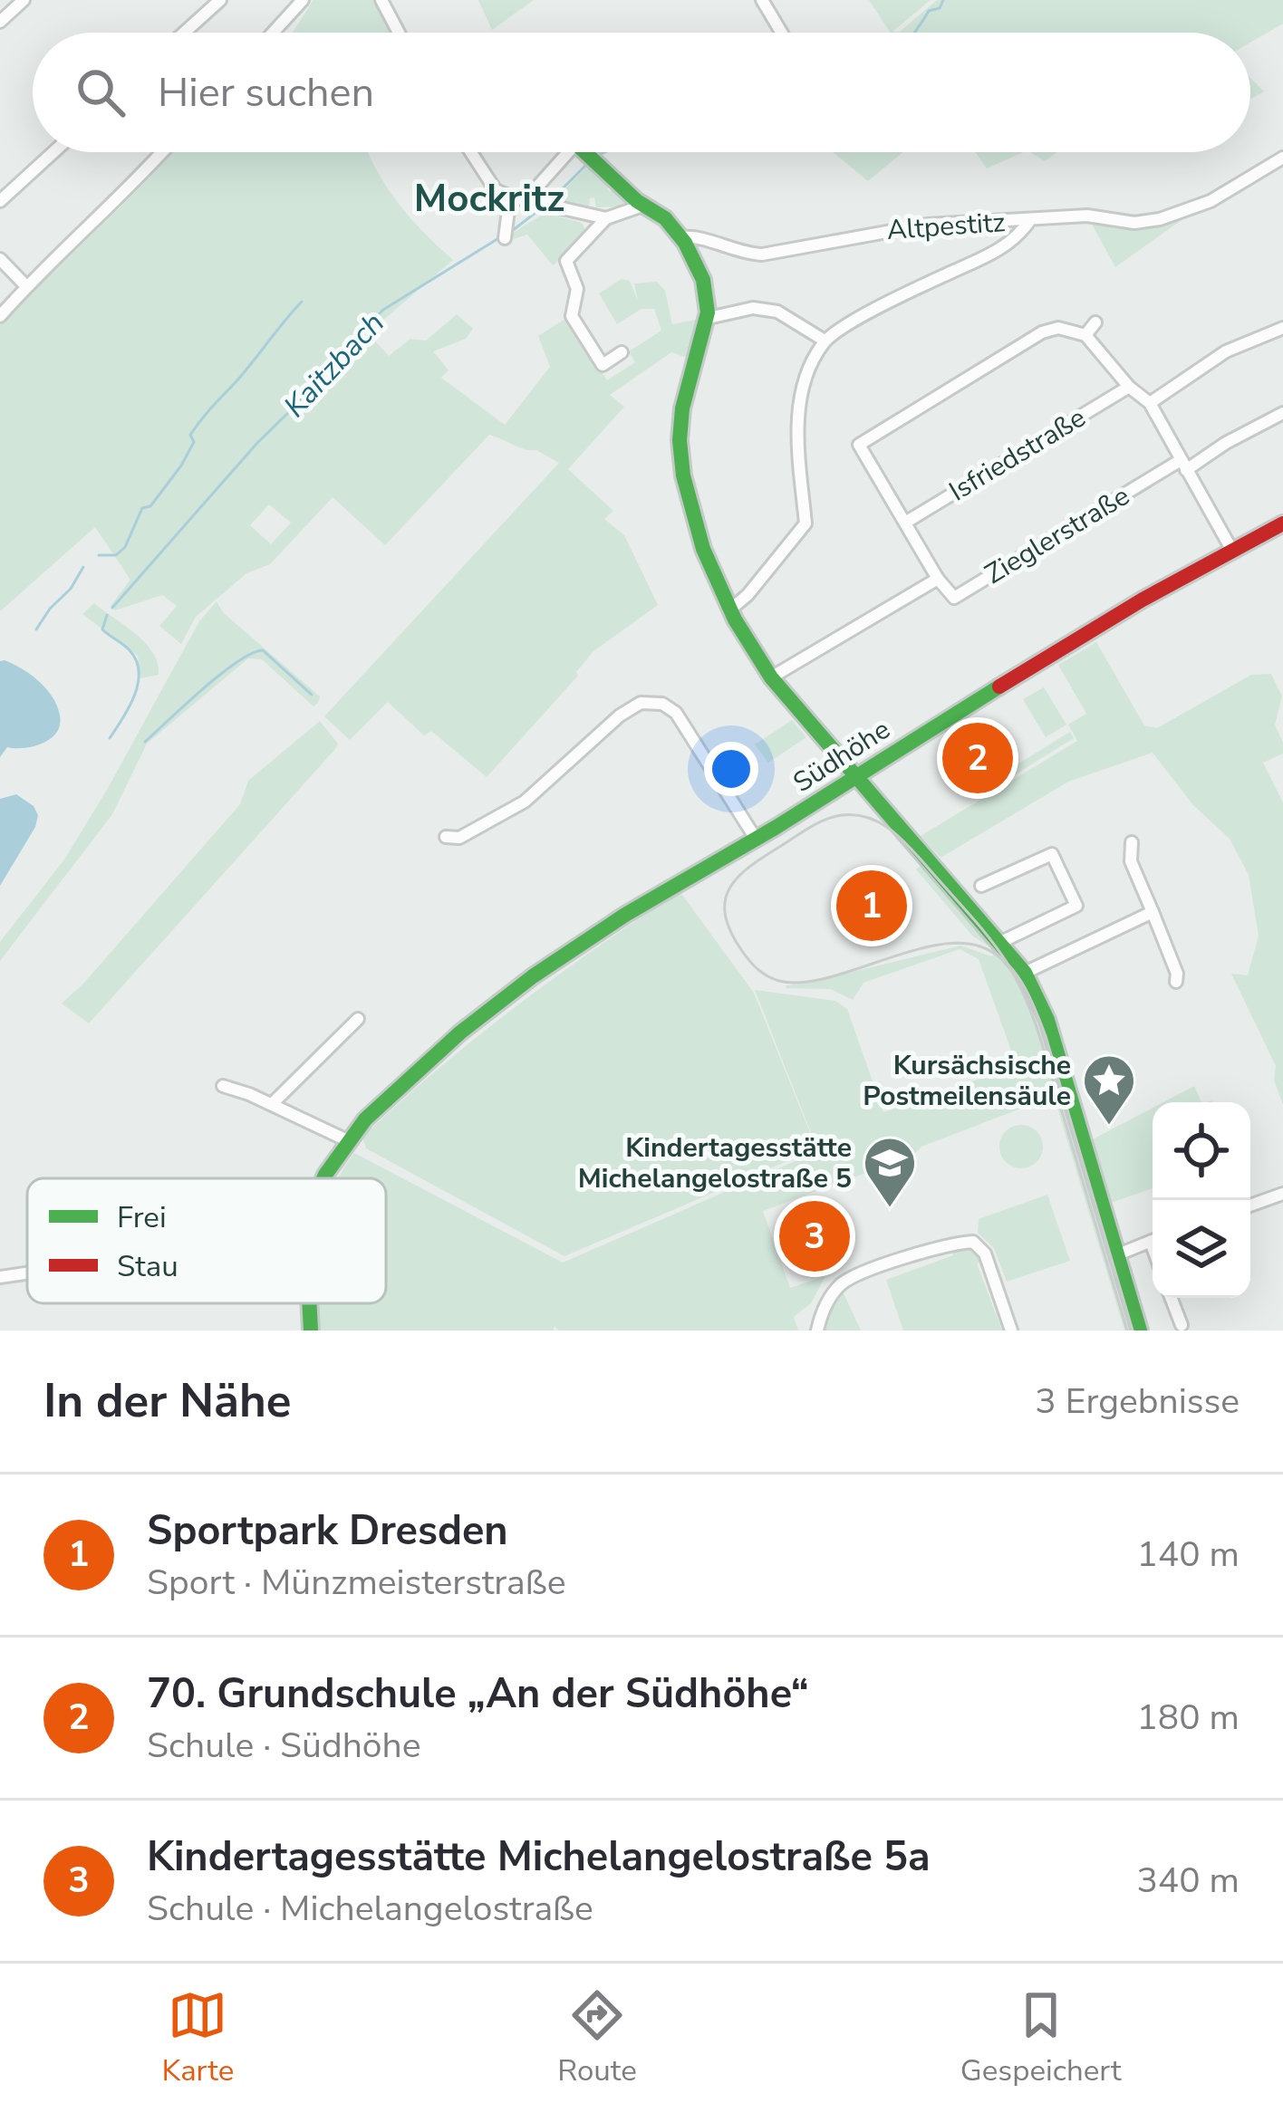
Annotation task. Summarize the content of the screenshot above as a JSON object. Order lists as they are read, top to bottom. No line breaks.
{"streets":{"street":["Altpestitz","Isfriedstraße","Zieglerstraße","Südhöhe"]},"districts":["Mockritz"],"water":["Kaitzbach"],"places":{"place":["Kursächsische Postmeilensäule"],"school or university":["Kindertagesstätte Michelangelostraße 5"]},"legend":["Frei","Stau"],"page":{"search":"Hier suchen","pins":["2","1","3"],"heading":["In der Nähe","3 Ergebnisse"],"list":[{"mark":"1","name":"Sportpark Dresden","note":"Sport · Münzmeisterstraße","value":"140 m"},{"mark":"2","name":"70. Grundschule „An der Südhöhe“","note":"Schule · Südhöhe","value":"180 m"},{"mark":"3","name":"Kindertagesstätte Michelangelostraße 5a","note":"Schule · Michelangelostraße","value":"340 m"}],"nav":["Karte","Route","Gespeichert"]}}
